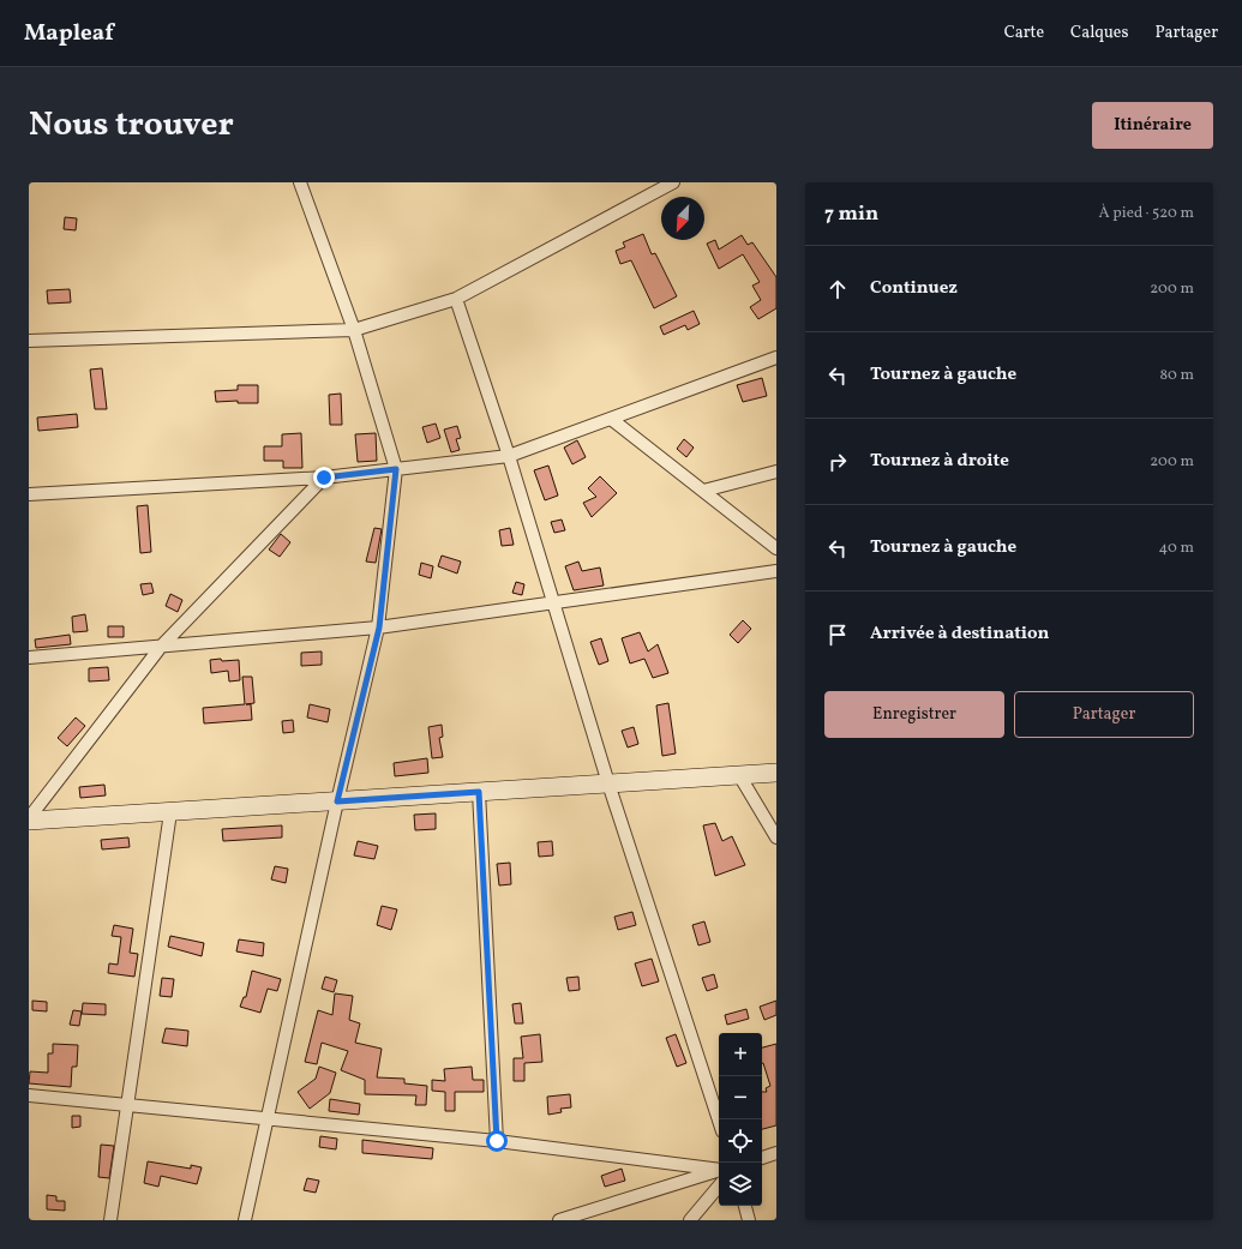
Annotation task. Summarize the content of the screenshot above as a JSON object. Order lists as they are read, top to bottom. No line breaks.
{"north":"bottom left","page":{"header":"Mapleaf","nav":["Carte","Calques","Partager"],"title":"Nous trouver","buttons":["Itinéraire",["Enregistrer","Partager"]],"heading":["7 min","À pied · 520 m"],"list":[["Continuez","200 m"],["Tournez à gauche","80 m"],["Tournez à droite","200 m"],["Tournez à gauche","40 m"],"Arrivée à destination"],"map_buttons":["+","−"]}}
